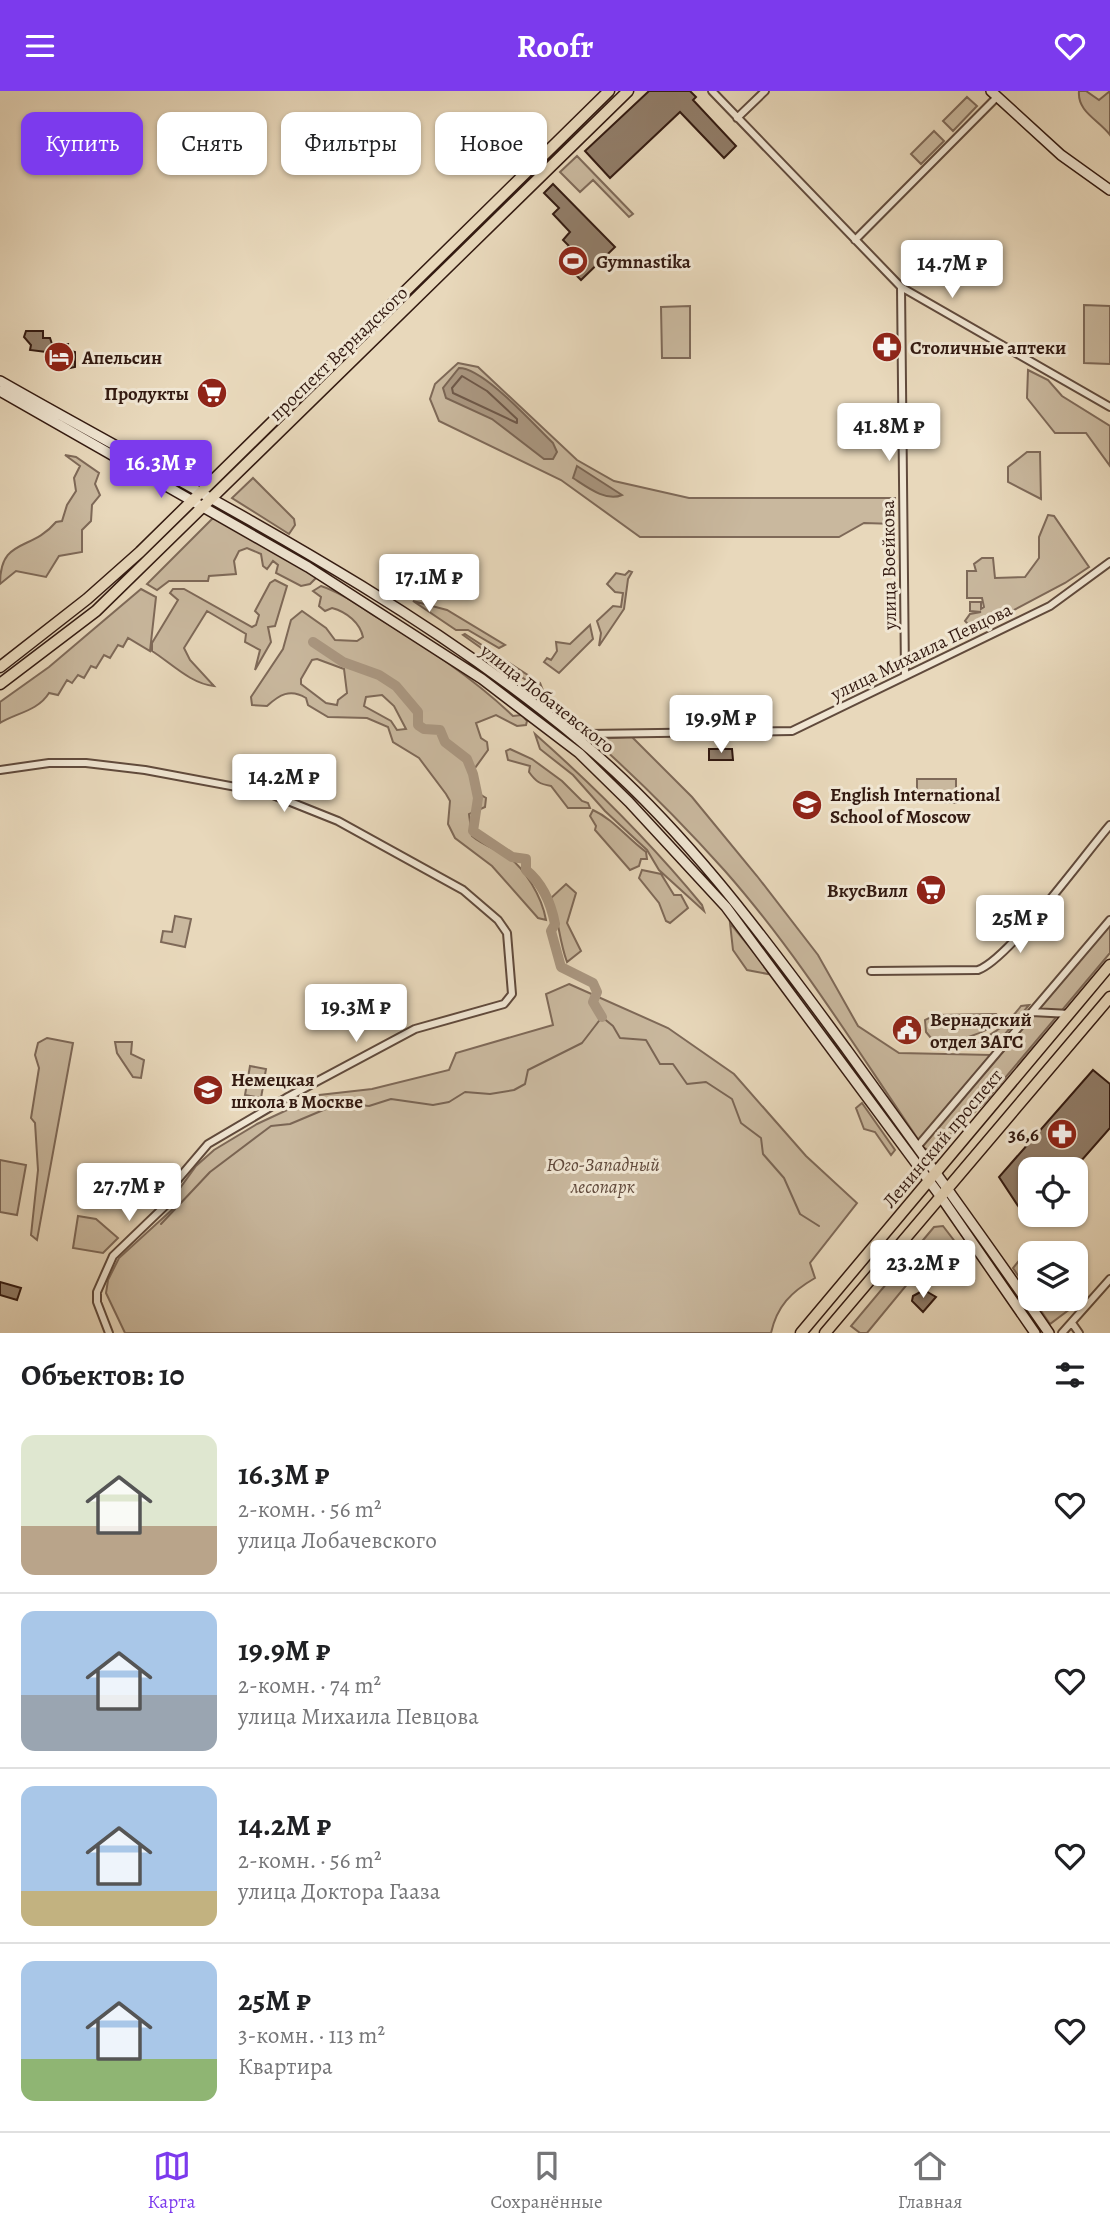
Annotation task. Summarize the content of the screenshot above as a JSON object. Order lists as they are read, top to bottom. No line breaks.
{"streets":{"main road":["проспект Вернадского","улица Лобачевского","Ленинский проспект"],"street":["улица Воейкова","улица Михаила Певцова"]},"crossings":[["проспект Вернадского","улица Лобачевского"],["улица Воейкова","улица Михаила Певцова"],["улица Михаила Певцова","улица Лобачевского"],["улица Лобачевского","Ленинский проспект"]],"parks":["Юго-Западный лесопарк"],"places":{"sports":["Gymnastika"],"pharmacy":["Столичные аптеки","36,6"],"hotel":["Апельсин"],"supermarket":["Продукты","ВкусВилл"],"school or university":["English International School of Moscow","Немецкая школа в Москве"],"public building":["Вернадский отдел ЗАГС"]},"page":{"header":"Roofr","chip":["Купить","Снять","Фильтры","Новое"],"price":["14.7M ₽","41.8M ₽","16.3M ₽","17.1M ₽","19.9M ₽","14.2M ₽","25M ₽","19.3M ₽","27.7M ₽","23.2M ₽"],"heading":"Объектов: 10","list":[{"name":"16.3M ₽","note":"2-комн. · 56 m² · улица Лобачевского"},{"name":"19.9M ₽","note":"2-комн. · 74 m² · улица Михаила Певцова"},{"name":"14.2M ₽","note":"2-комн. · 56 m² · улица Доктора Гааза"},{"name":"25M ₽","note":"3-комн. · 113 m² · Квартира"}],"tabs":["Карта","Сохранённые","Главная"]}}
